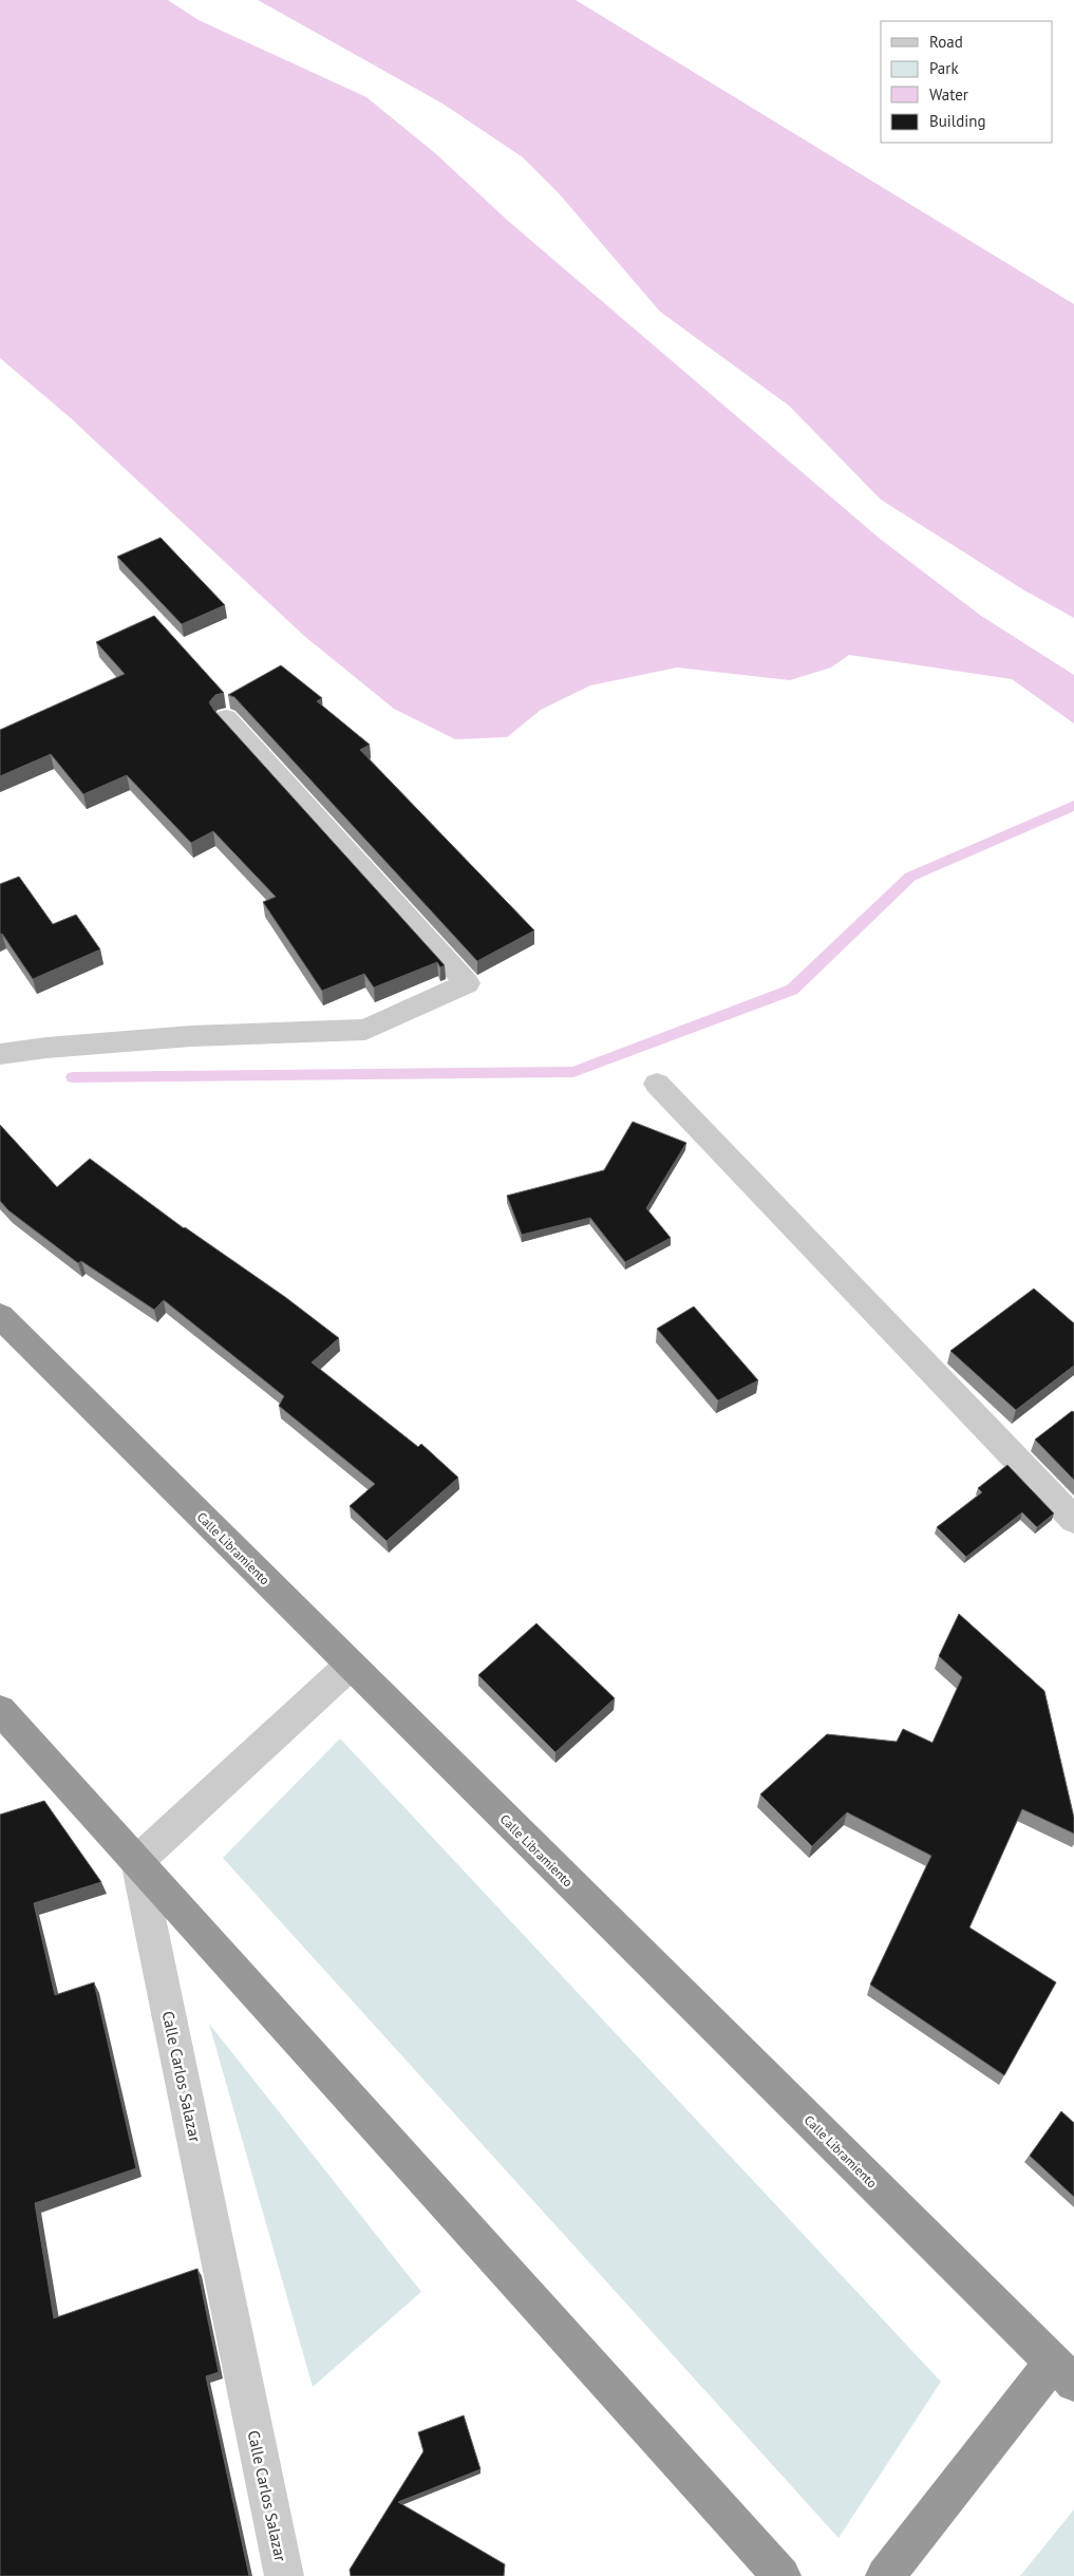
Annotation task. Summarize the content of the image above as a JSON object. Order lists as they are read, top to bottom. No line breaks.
{"streets":{"highway":["Calle Libramiento"],"street":["Calle Carlos Salazar"]},"legend":["Road","Park","Water","Building"]}
